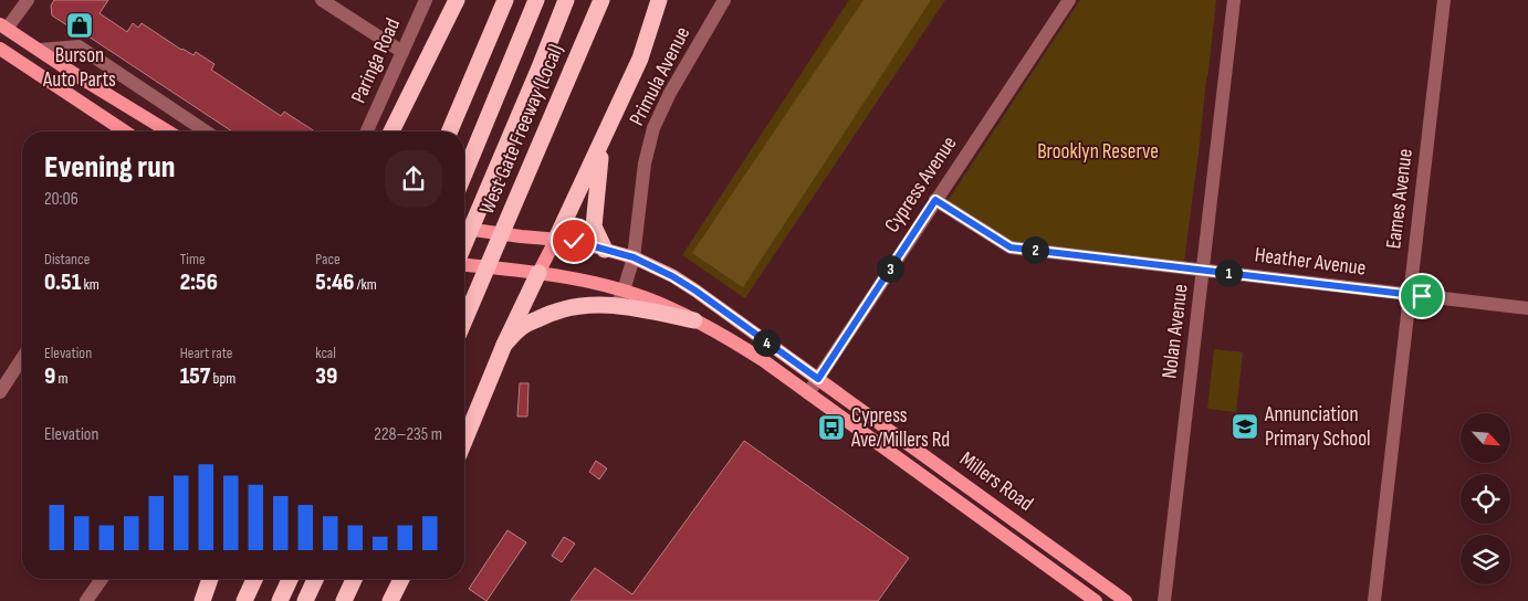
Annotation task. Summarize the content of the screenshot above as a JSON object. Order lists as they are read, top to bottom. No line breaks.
{"streets":{"highway":["West Gate Freeway (Local)"],"main road":["Millers Road"],"street":["Paringa Road","Primula Avenue","Cypress Avenue","Eames Avenue","Heather Avenue","Nolan Avenue"]},"crossings":[["Primula Avenue","Millers Road"],["Cypress Avenue","Heather Avenue"],["Cypress Avenue","Millers Road"],["Eames Avenue","Heather Avenue"],["Heather Avenue","Nolan Avenue"]],"parks":["Brooklyn Reserve"],"places":{"shop":["Burson Auto Parts"],"school or university":["Annunciation Primary School"],"bus stop":["Cypress Ave/Millers Rd"]},"north":"bottom right","page":{"heading":["Evening run","20:06"],"stats":[["Distance","0.51 km"],["Time","2:56"],["Pace","5:46 /km"],["Elevation","9 m"],["Heart rate","157 bpm"],["kcal","39"]],"pins":["2","3","1","4"],"chart":["Elevation","228–235 m"]}}
